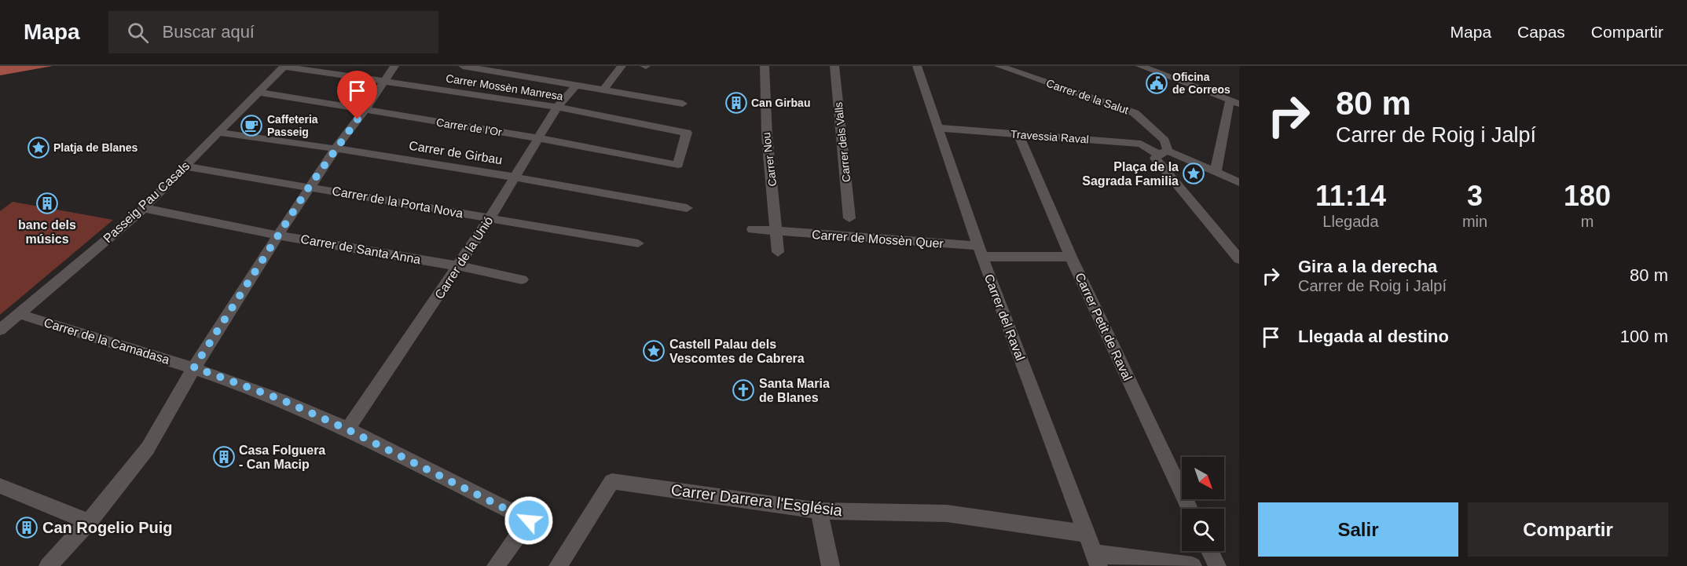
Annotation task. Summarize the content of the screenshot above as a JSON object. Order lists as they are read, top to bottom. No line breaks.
{"streets":{"street":["Carrer Mossèn Manresa","Carrer de la Salut","Carrer de l'Or","Travessia Raval","Carrer dels Valls","Carrer de Girbau","Carrer Nou","Passeig Pau Casals","Carrer de la Porta Nova","Carrer de Mossèn Quer","Carrer de Santa Anna","Carrer de la Unió","Carrer del Raval","Carrer Petit de Raval","Carrer de la Camadasa","Carrer Darrera l'Església"]},"crossings":[["Carrer Mossèn Manresa","Carrer de l'Or"],["Carrer Mossèn Manresa","Passeig Pau Casals"],["Carrer Mossèn Manresa","Carrer de la Unió"],["Carrer de la Salut","Travessia Raval"],["Carrer de l'Or","Passeig Pau Casals"],["Carrer de l'Or","Carrer de la Unió"],["Travessia Raval","Carrer del Raval"],["Travessia Raval","Carrer Petit de Raval"],["Carrer de Girbau","Passeig Pau Casals"],["Carrer de Girbau","Carrer de la Unió"],["Carrer Nou","Carrer de Mossèn Quer"],["Passeig Pau Casals","Carrer de la Porta Nova"],["Passeig Pau Casals","Carrer de Santa Anna"],["Passeig Pau Casals","Carrer de la Camadasa"],["Carrer de la Porta Nova","Carrer de la Unió"],["Carrer de Mossèn Quer","Carrer del Raval"],["Carrer de Mossèn Quer","Carrer Petit de Raval"],["Carrer de Santa Anna","Carrer de la Unió"],["Carrer de la Unió","Carrer de la Camadasa"],["Carrer del Raval","Carrer Darrera l'Església"]],"places":{"public building":["Oficina de Correos"],"building":["Can Girbau","banc dels músics","Casa Folguera - Can Macip","Can Rogelio Puig"],"cafe":["Caffeteria Passeig"],"place":["Platja de Blanes","Plaça de la Sagrada Familia","Castell Palau dels Vescomtes de Cabrera"],"church":["Santa Maria de Blanes"]},"north":"bottom right","page":{"header":"Mapa","search":"Buscar aquí","nav":["Mapa","Capas","Compartir"],"turn":["80 m","Carrer de Roig i Jalpí"],"eta":["11:14","Llegada","3","min","180","m"],"list":[{"name":"Gira a la derecha","note":"Carrer de Roig i Jalpí","value":"80 m"},{"name":"Llegada al destino","value":"100 m"}],"buttons":["Salir","Compartir"]}}
